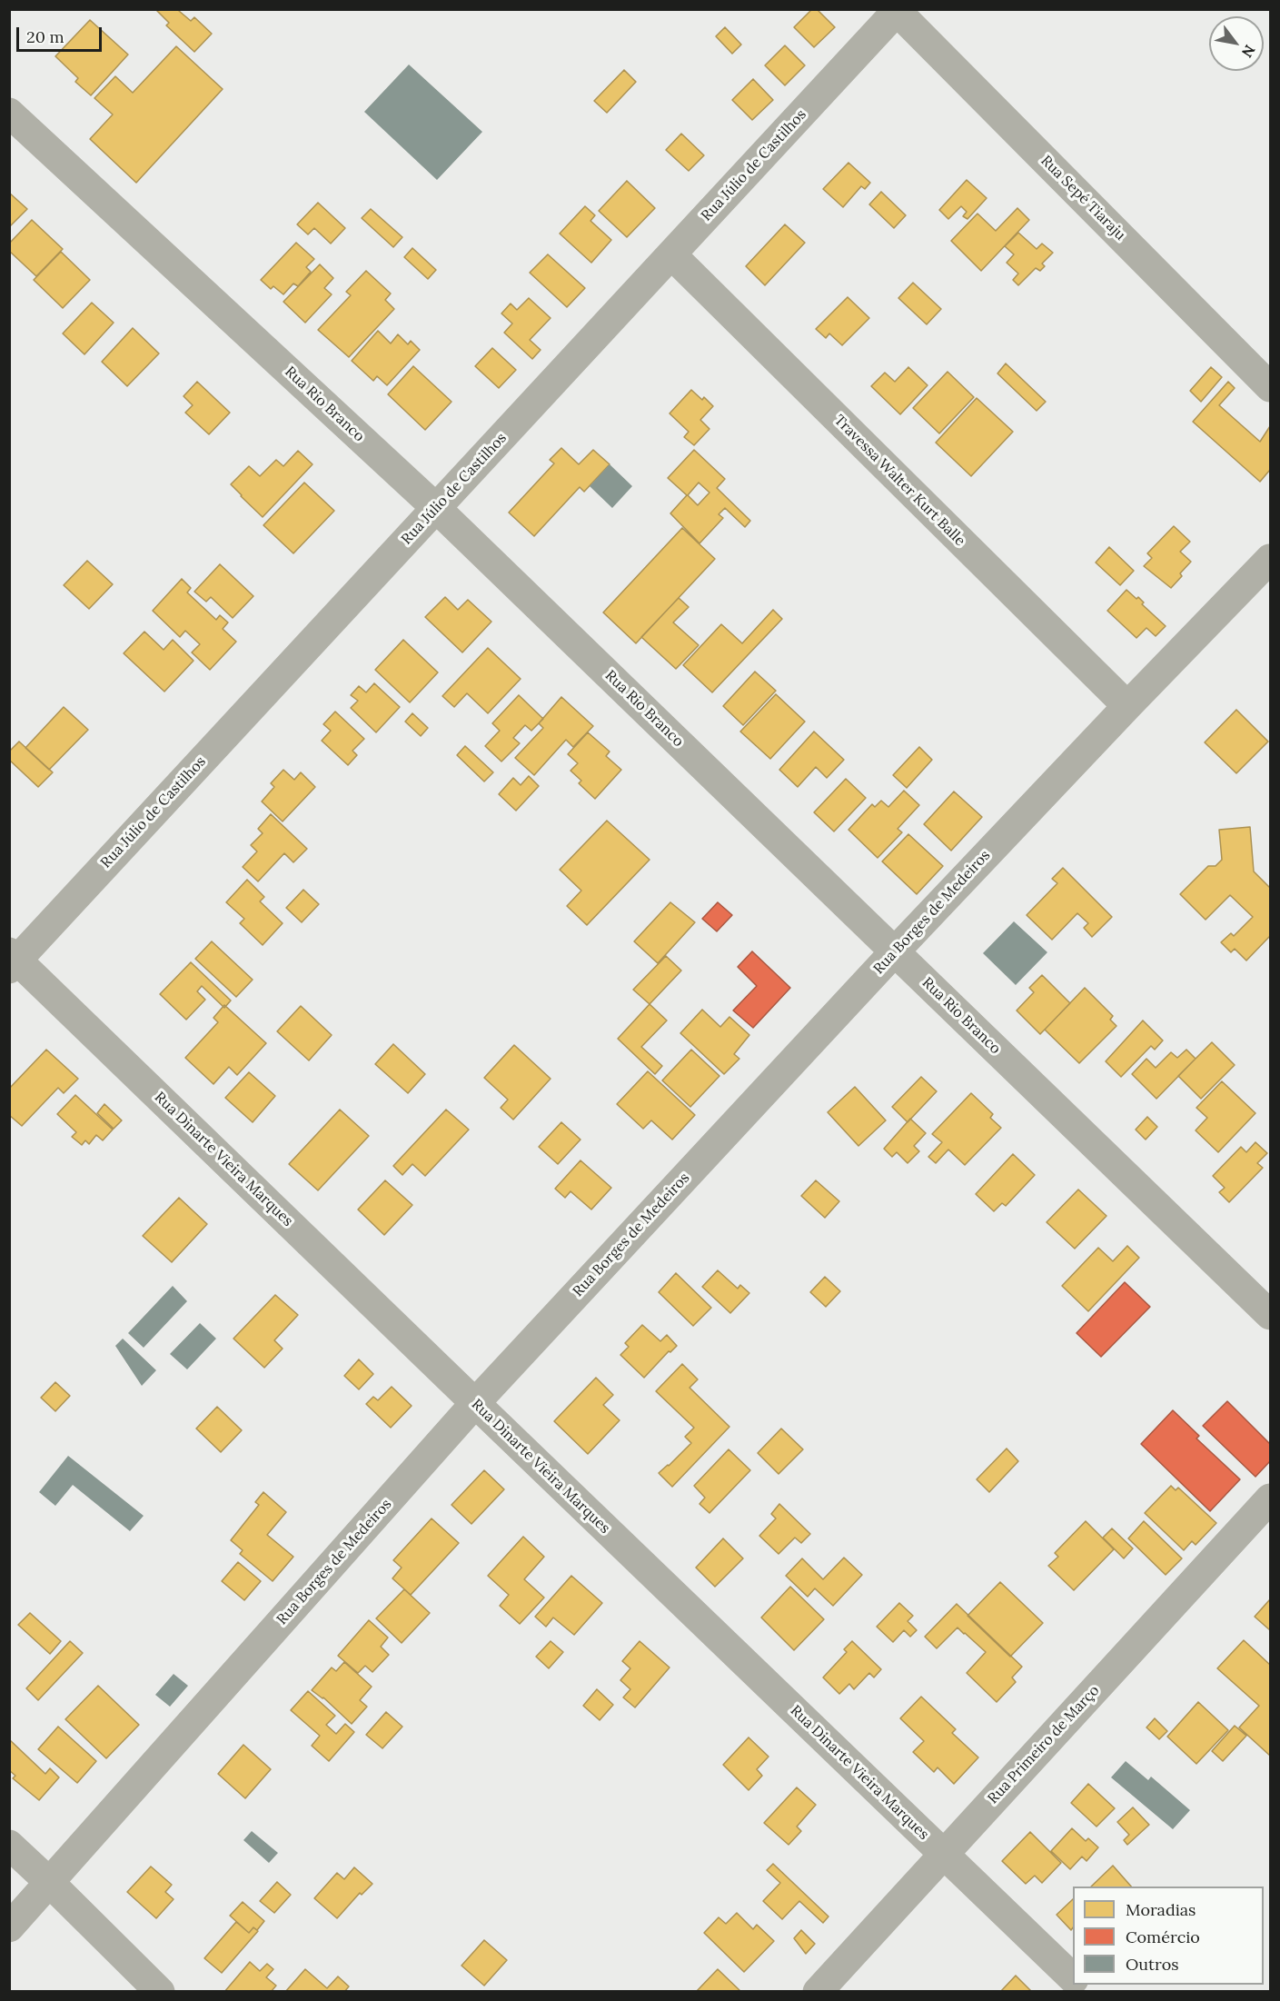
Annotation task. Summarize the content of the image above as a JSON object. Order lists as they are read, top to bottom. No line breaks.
{"streets":{"street":["Rua Júlio de Castilhos","Rua Sepé Tiaraju","Rua Rio Branco","Travessa Walter Kurt Balle","Rua Borges de Medeiros","Rua Dinarte Vieira Marques","Rua Primeiro de Março"]},"crossings":[["Rua Júlio de Castilhos","Rua Sepé Tiaraju"],["Rua Júlio de Castilhos","Rua Rio Branco"],["Rua Júlio de Castilhos","Travessa Walter Kurt Balle"],["Rua Júlio de Castilhos","Rua Dinarte Vieira Marques"],["Rua Rio Branco","Rua Borges de Medeiros"],["Travessa Walter Kurt Balle","Rua Borges de Medeiros"],["Rua Borges de Medeiros","Rua Dinarte Vieira Marques"],["Rua Dinarte Vieira Marques","Rua Primeiro de Março"]],"legend":["Moradias","Comércio","Outros"],"scale_bar":"20 m","north":"bottom right"}
